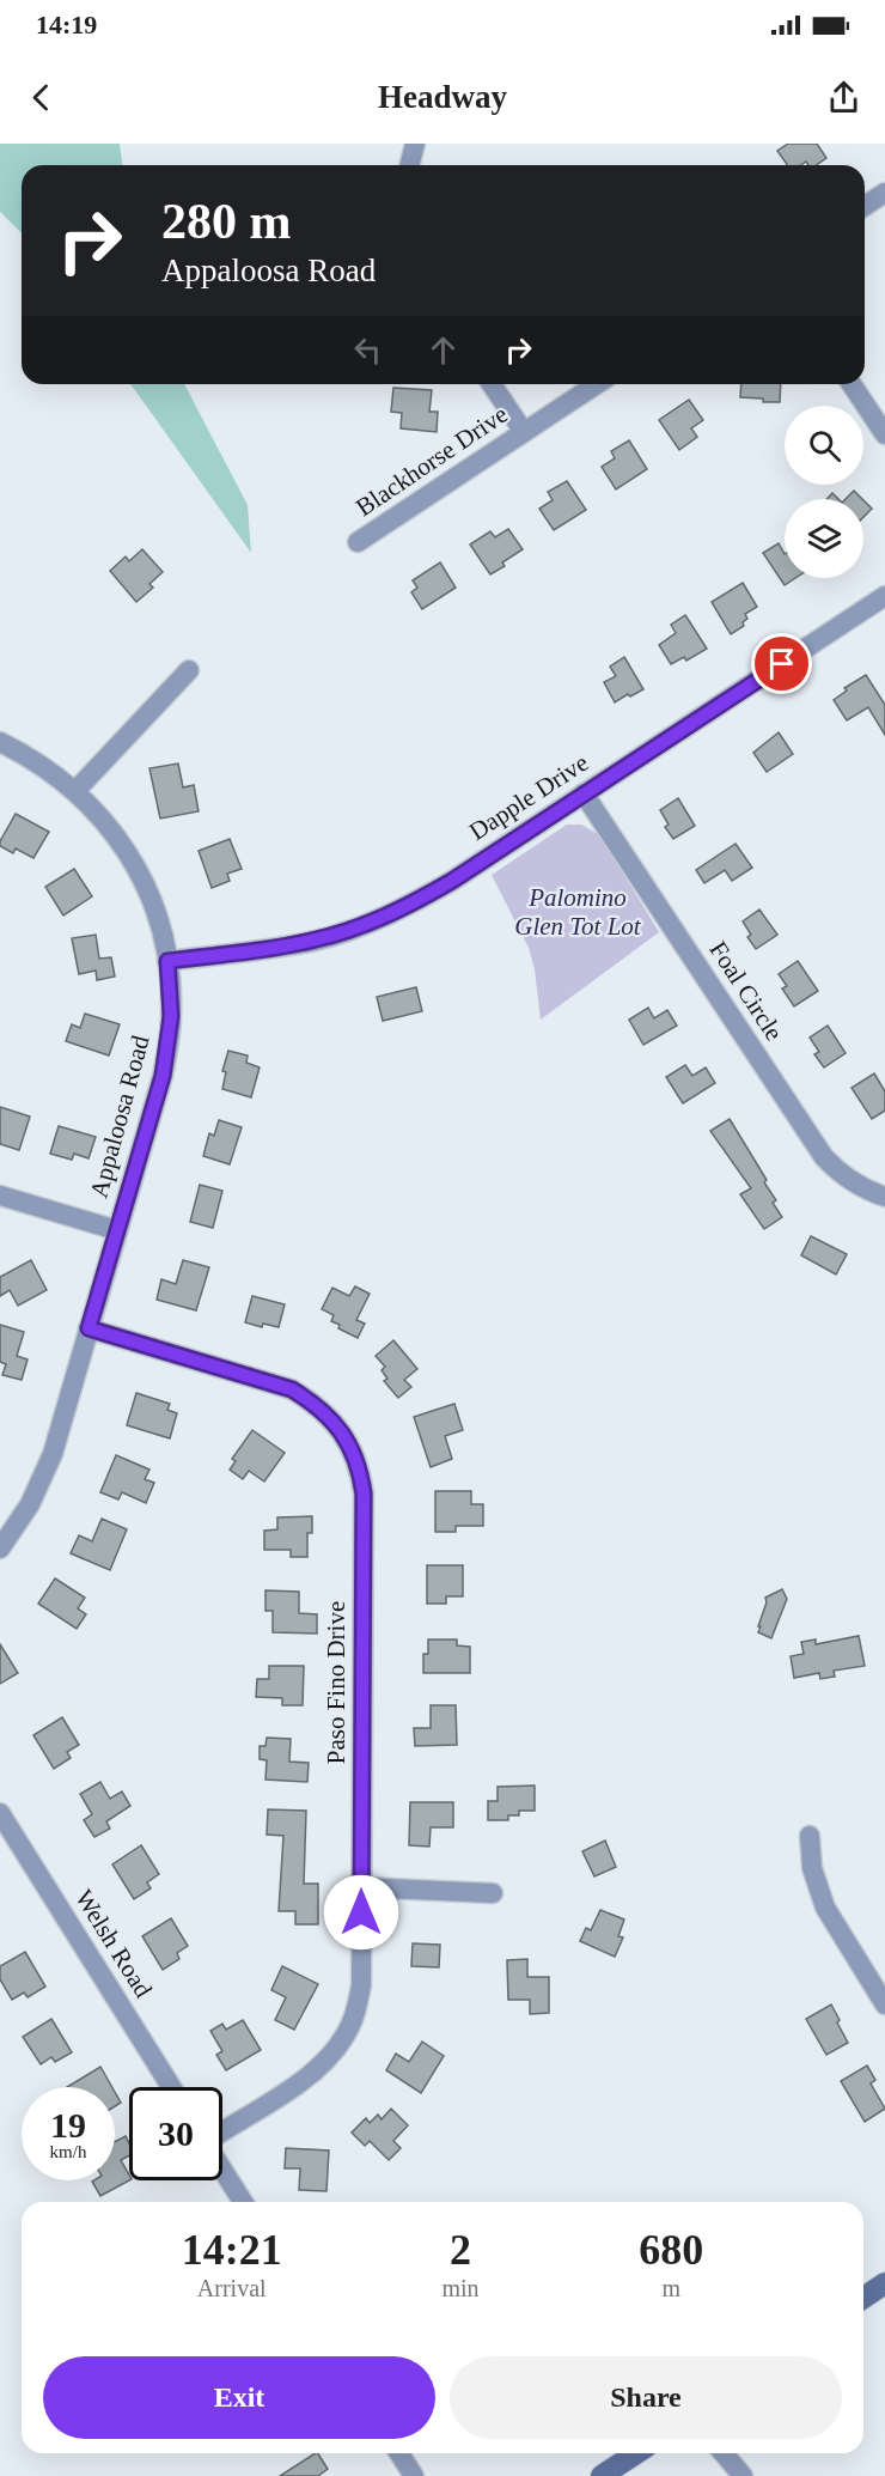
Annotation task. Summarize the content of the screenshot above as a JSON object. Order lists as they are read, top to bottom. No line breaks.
{"streets":{"street":["Blackhorse Drive","Dapple Drive","Foal Circle","Appaloosa Road","Paso Fino Drive","Welsh Road"]},"crossings":[["Dapple Drive","Foal Circle"],["Dapple Drive","Appaloosa Road"],["Appaloosa Road","Paso Fino Drive"]],"parks":["Palomino Glen Tot Lot"],"page":{"status":"14:19","header":"Headway","turn":["280 m","Appaloosa Road"],"speed":"19 km/h","limit":"30","eta":["14:21","Arrival","2","min","680","m"],"buttons":["Exit","Share"]}}
